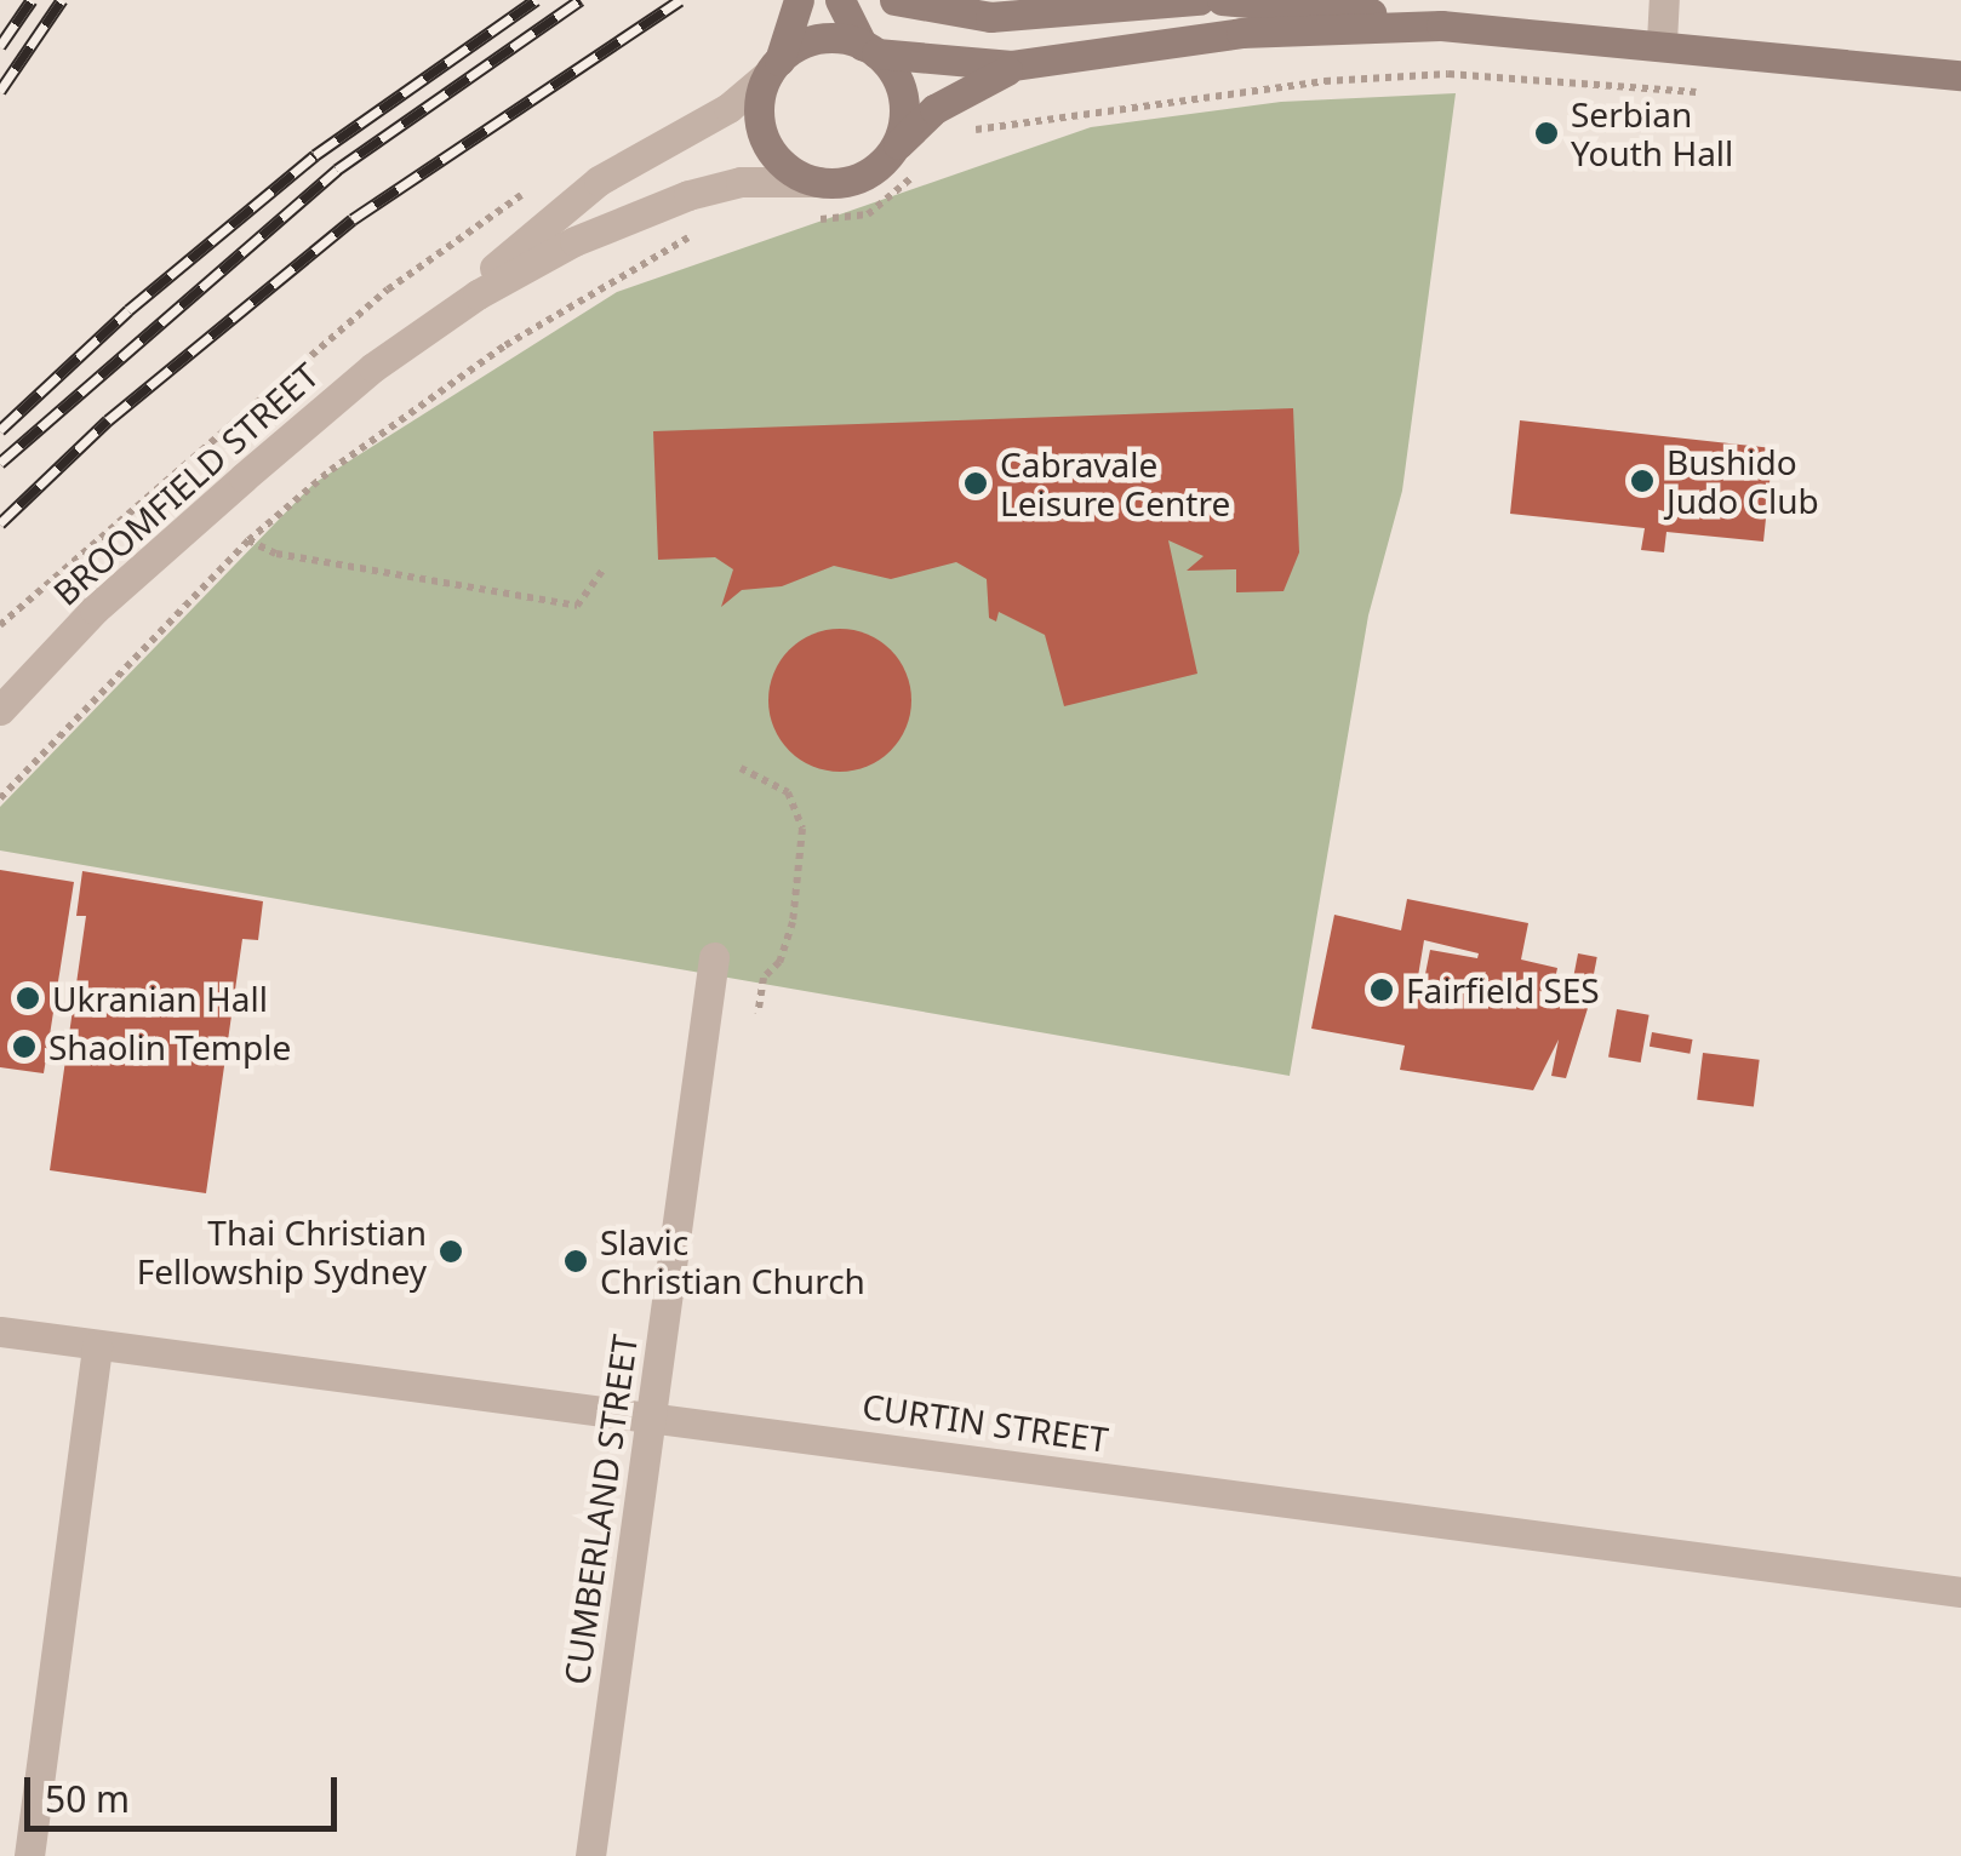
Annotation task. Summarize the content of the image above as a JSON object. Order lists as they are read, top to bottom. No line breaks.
{"streets":{"street":["BROOMFIELD STREET","CURTIN STREET","CUMBERLAND STREET"]},"crossings":[["CURTIN STREET","CUMBERLAND STREET"]],"places":["Serbian Youth Hall","Bushido Judo Club","Cabravale Leisure Centre","Fairfield SES","Ukranian Hall","Shaolin Temple","Thai Christian Fellowship Sydney","Slavic Christian Church"],"scale_bar":"50 m"}
